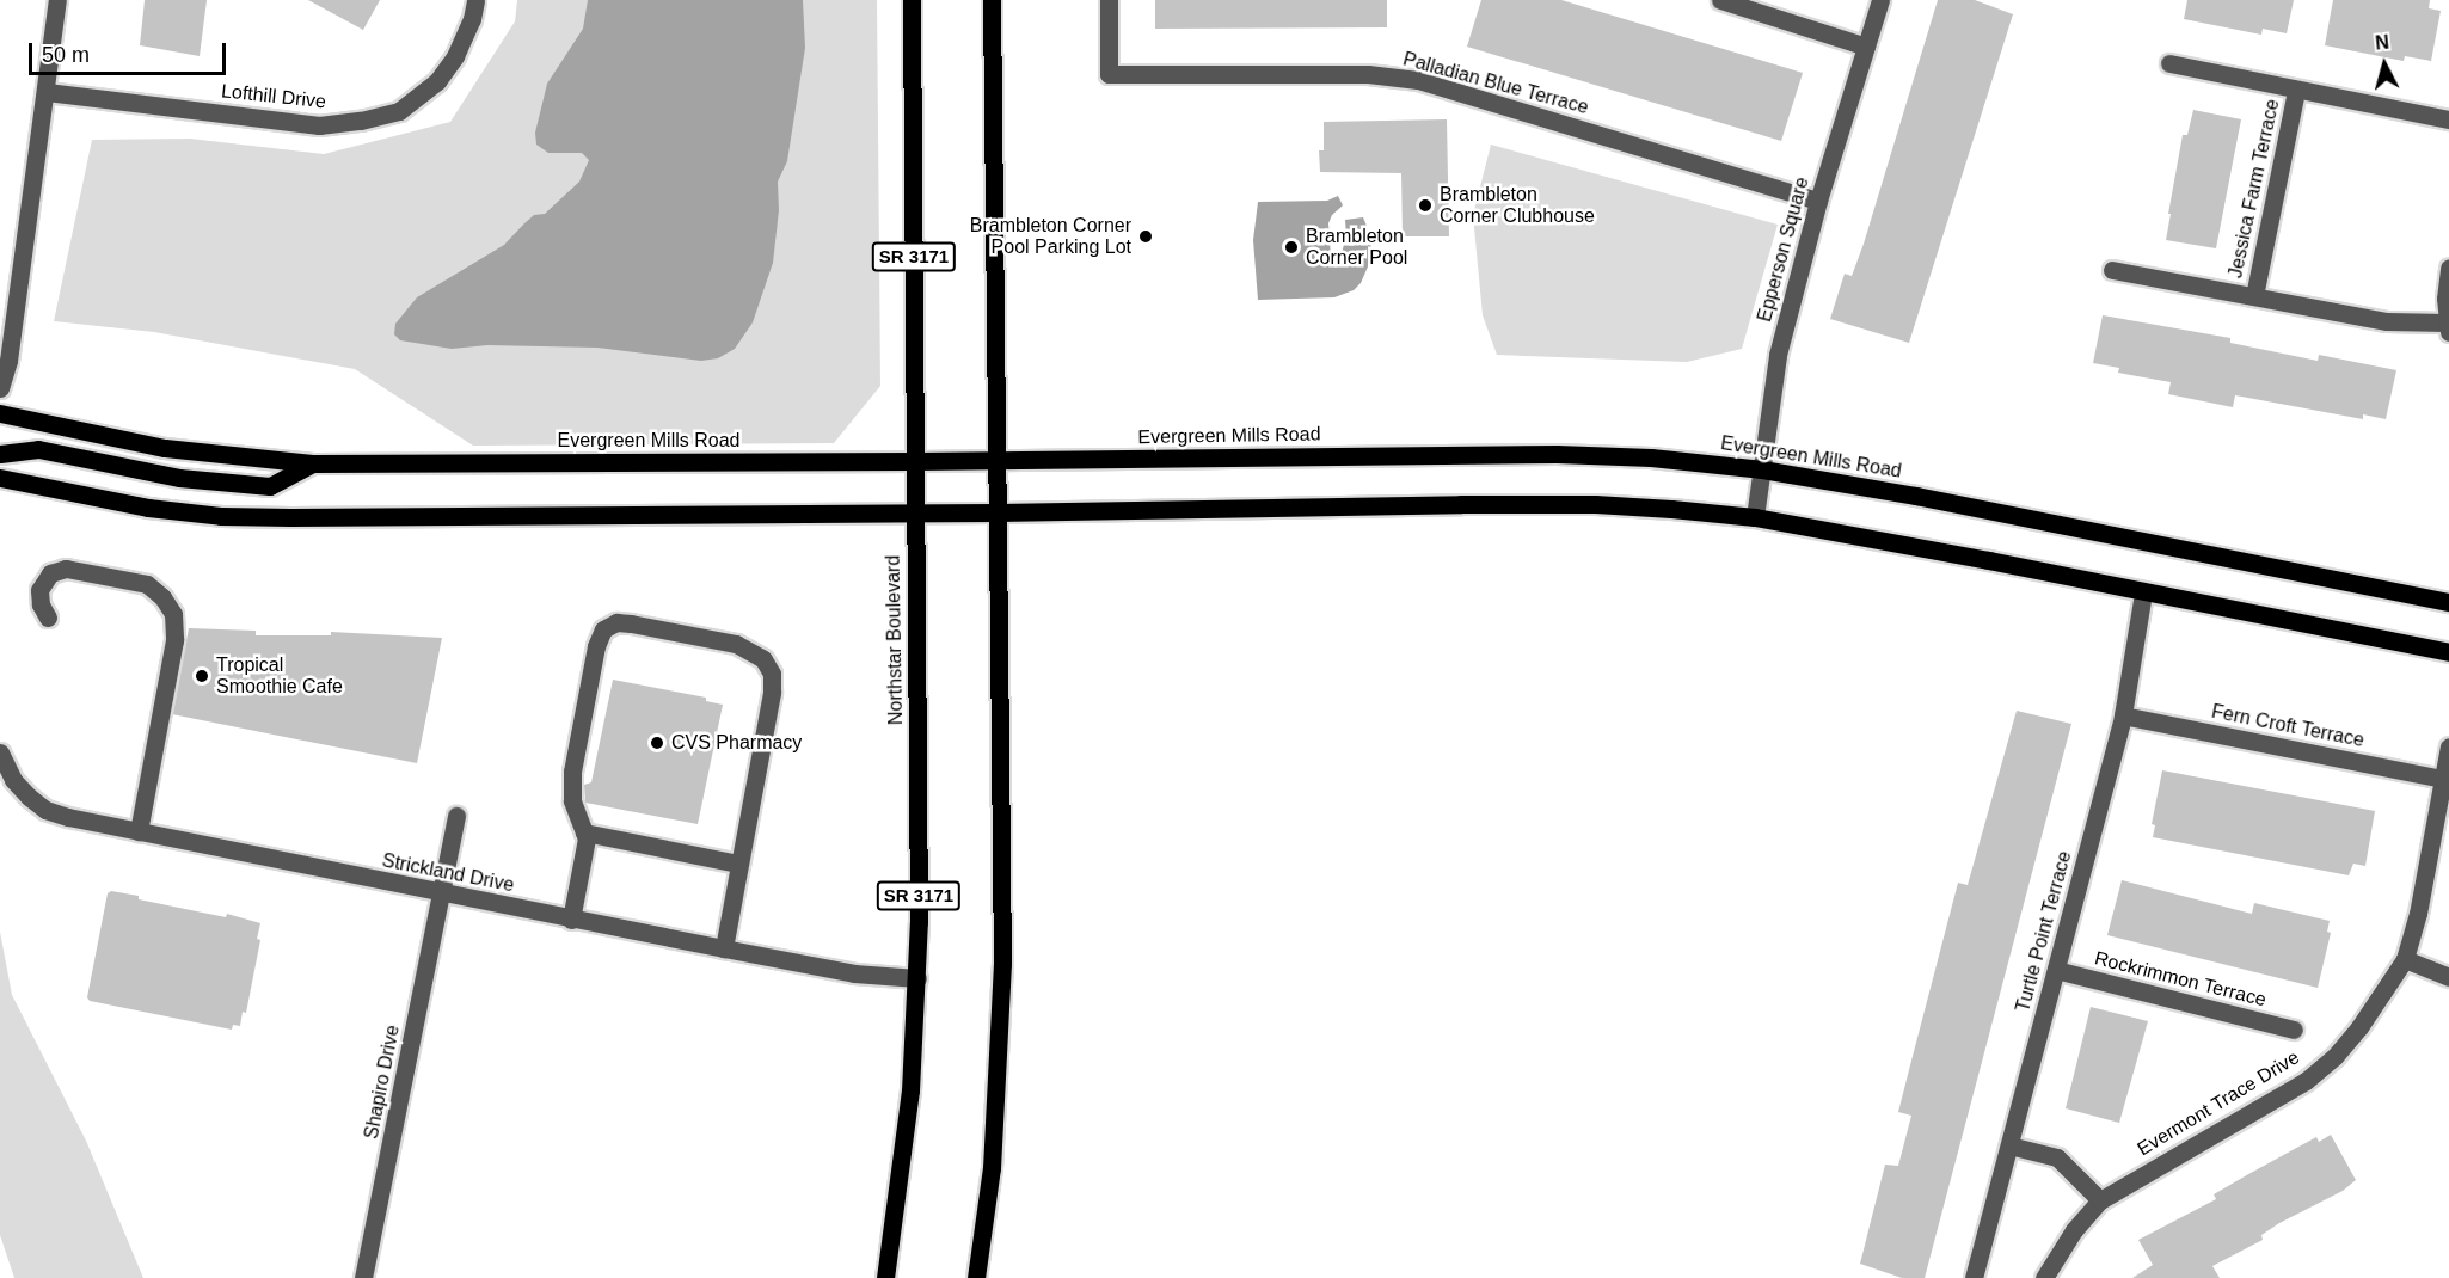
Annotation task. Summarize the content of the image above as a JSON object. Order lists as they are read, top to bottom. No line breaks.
{"streets":{"main road":["SR 3171","Evergreen Mills Road","Northstar Boulevard"],"street":["Palladian Blue Terrace","Lofthill Drive","Jessica Farm Terrace","Epperson Square","Fern Croft Terrace","Strickland Drive","Turtle Point Terrace","Rockrimmon Terrace","Shapiro Drive","Evermont Trace Drive"]},"crossings":[["Palladian Blue Terrace","Epperson Square"],["Epperson Square","Evergreen Mills Road"],["Evergreen Mills Road","Northstar Boulevard"],["Northstar Boulevard","Strickland Drive"],["Fern Croft Terrace","Turtle Point Terrace"],["Fern Croft Terrace","Evermont Trace Drive"],["Strickland Drive","Shapiro Drive"],["Turtle Point Terrace","Rockrimmon Terrace"]],"places":["Brambleton Corner Clubhouse","Brambleton Corner Pool Parking Lot","Brambleton Corner Pool","Tropical Smoothie Cafe","CVS Pharmacy"],"scale_bar":"50 m","north":"top"}
